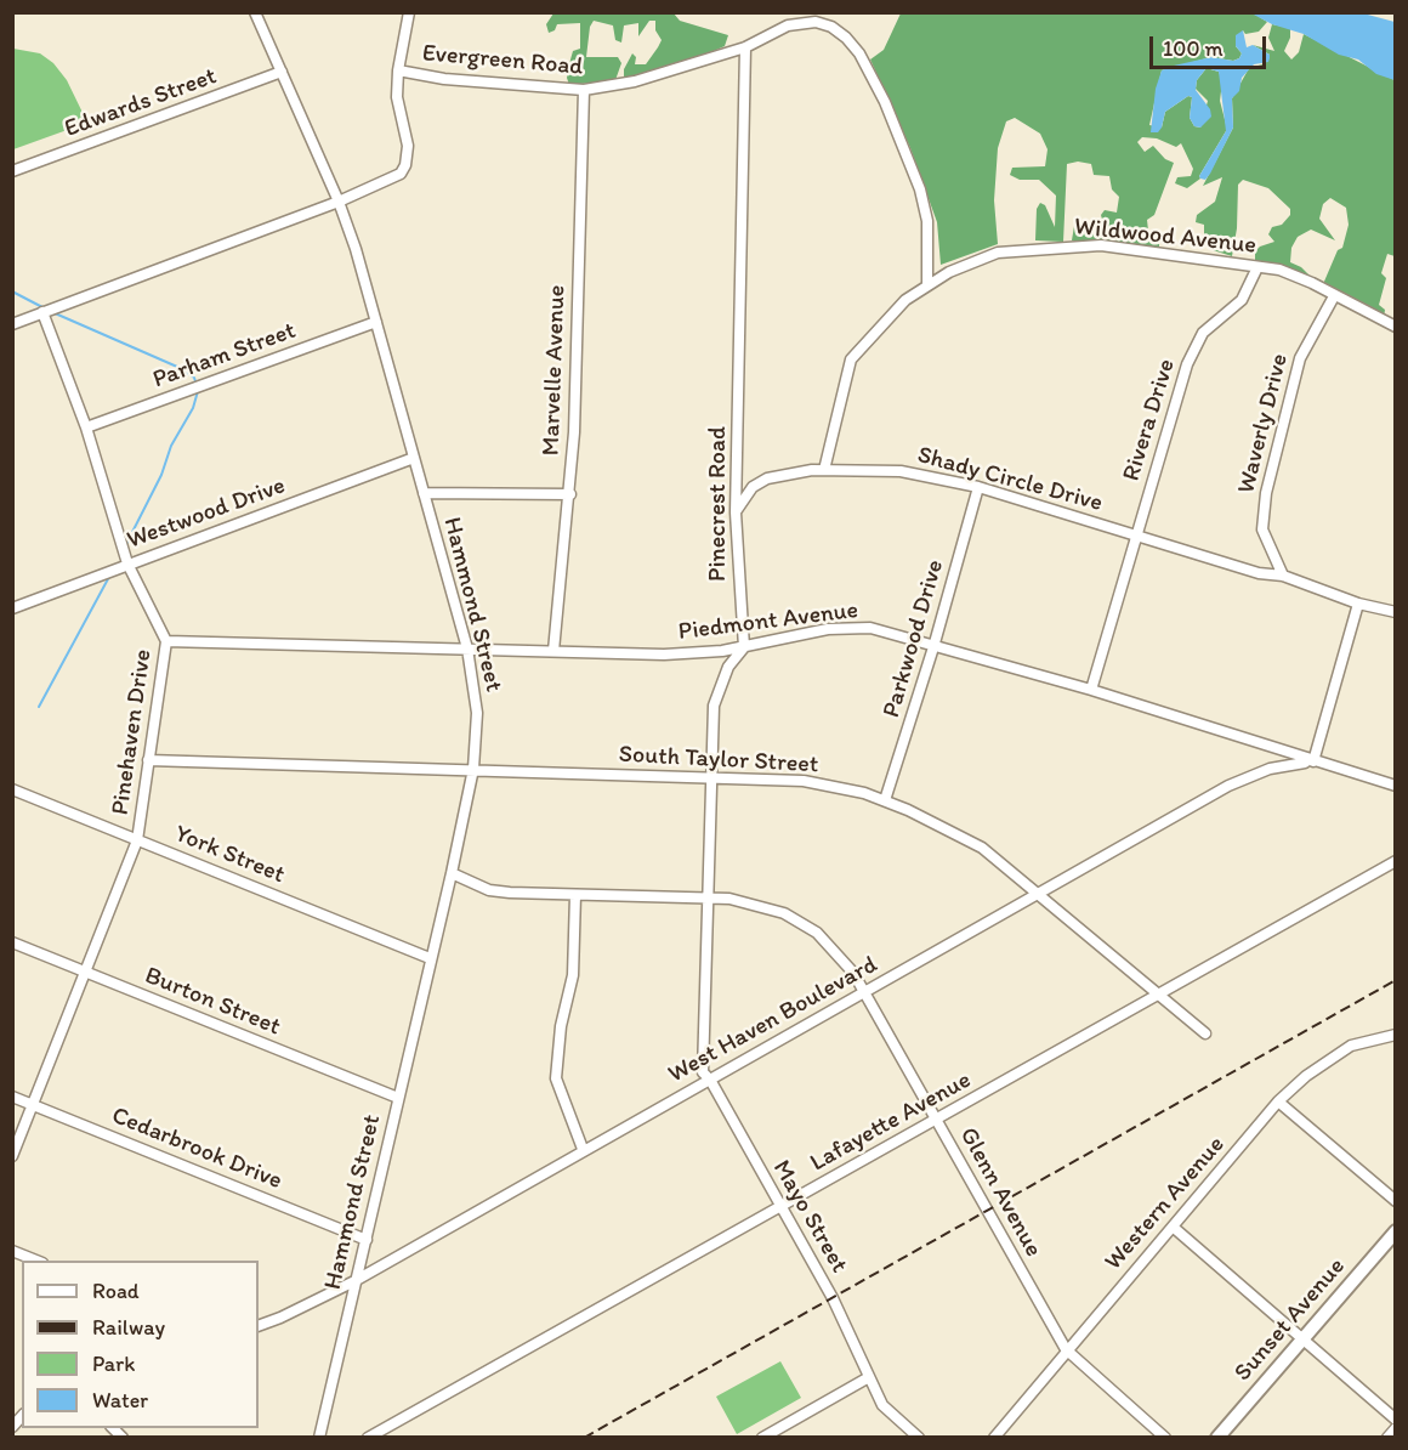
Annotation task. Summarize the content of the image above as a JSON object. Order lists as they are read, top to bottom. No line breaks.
{"streets":{"main road":["Sunset Avenue"],"street":["Evergreen Road","Edwards Street","Wildwood Avenue","Parham Street","Marvelle Avenue","Rivera Drive","Waverly Drive","Shady Circle Drive","Pinecrest Road","Westwood Drive","Hammond Street","Piedmont Avenue","Parkwood Drive","Pinehaven Drive","South Taylor Street","York Street","Burton Street","West Haven Boulevard","Lafayette Avenue","Cedarbrook Drive","Glenn Avenue","Western Avenue","Mayo Street"]},"crossings":[["Evergreen Road","Wildwood Avenue"],["Evergreen Road","Marvelle Avenue"],["Evergreen Road","Pinecrest Road"],["Evergreen Road","Hammond Street"],["Evergreen Road","Pinehaven Drive"],["Edwards Street","Hammond Street"],["Wildwood Avenue","Rivera Drive"],["Wildwood Avenue","Waverly Drive"],["Wildwood Avenue","Shady Circle Drive"],["Parham Street","Hammond Street"],["Parham Street","Pinehaven Drive"],["Marvelle Avenue","Piedmont Avenue"],["Rivera Drive","Shady Circle Drive"],["Rivera Drive","Piedmont Avenue"],["Waverly Drive","Shady Circle Drive"],["Shady Circle Drive","Pinecrest Road"],["Shady Circle Drive","Parkwood Drive"],["Pinecrest Road","Piedmont Avenue"],["Westwood Drive","Hammond Street"],["Westwood Drive","Pinehaven Drive"],["Hammond Street","Piedmont Avenue"],["Hammond Street","South Taylor Street"],["Hammond Street","York Street"],["Hammond Street","Burton Street"],["Hammond Street","West Haven Boulevard"],["Hammond Street","Cedarbrook Drive"],["Hammond Street","Glenn Avenue"],["Piedmont Avenue","Parkwood Drive"],["Piedmont Avenue","Pinehaven Drive"],["Piedmont Avenue","West Haven Boulevard"],["Parkwood Drive","South Taylor Street"],["Pinehaven Drive","South Taylor Street"],["Pinehaven Drive","York Street"],["Pinehaven Drive","Burton Street"],["Pinehaven Drive","Cedarbrook Drive"],["South Taylor Street","West Haven Boulevard"],["South Taylor Street","Lafayette Avenue"],["West Haven Boulevard","Glenn Avenue"],["West Haven Boulevard","Mayo Street"],["Lafayette Avenue","Glenn Avenue"],["Lafayette Avenue","Mayo Street"],["Glenn Avenue","Western Avenue"]],"legend":["Road","Railway","Park","Water"],"scale_bar":"100 m"}
